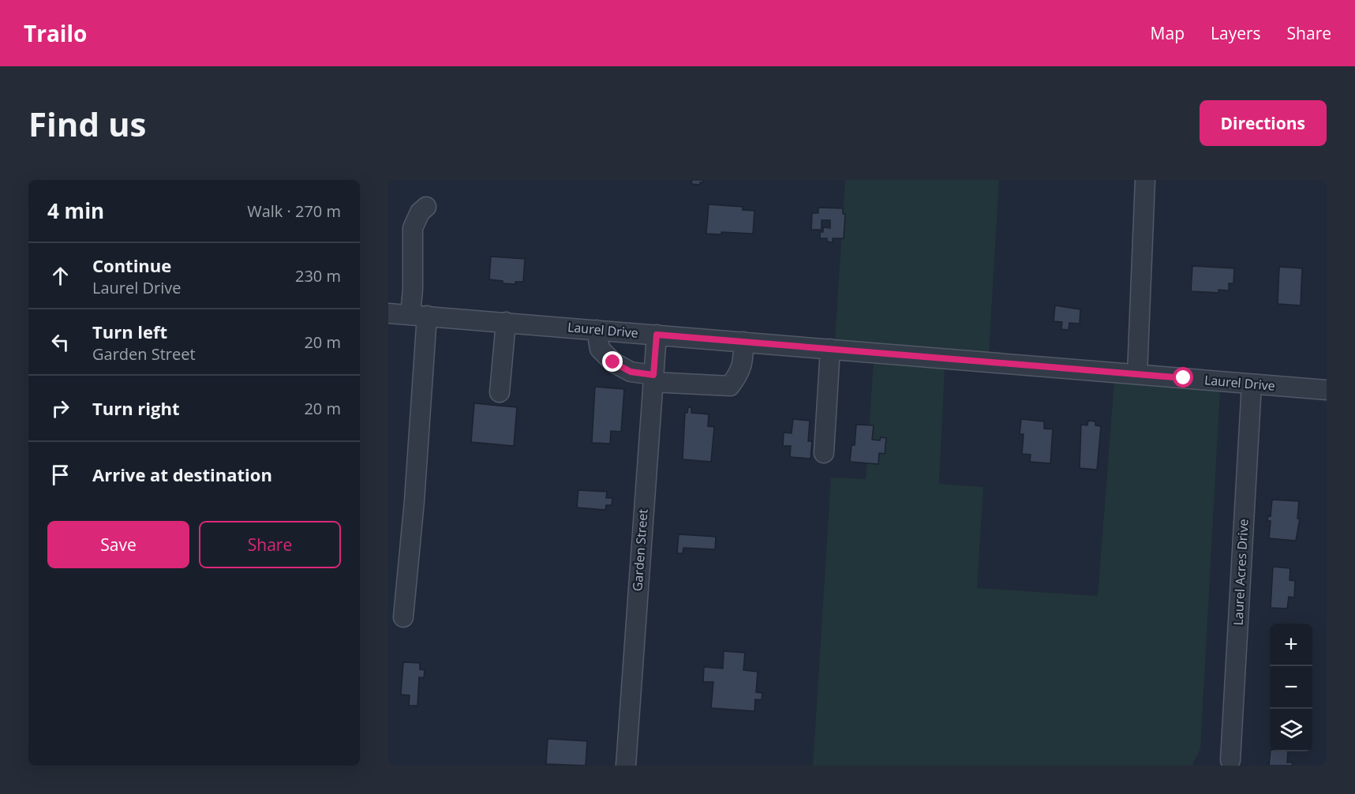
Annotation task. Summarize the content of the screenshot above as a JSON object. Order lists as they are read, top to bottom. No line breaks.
{"streets":{"street":["Laurel Drive","Garden Street","Laurel Acres Drive"]},"crossings":[["Laurel Drive","Garden Street"],["Laurel Drive","Laurel Acres Drive"]],"page":{"header":"Trailo","nav":["Map","Layers","Share"],"buttons":["Directions",["Save","Share"]],"title":"Find us","heading":["4 min","Walk · 270 m"],"list":[["Continue","Laurel Drive","230 m"],["Turn left","Garden Street","20 m"],["Turn right","20 m"],"Arrive at destination"],"map_buttons":["+","−"]}}
